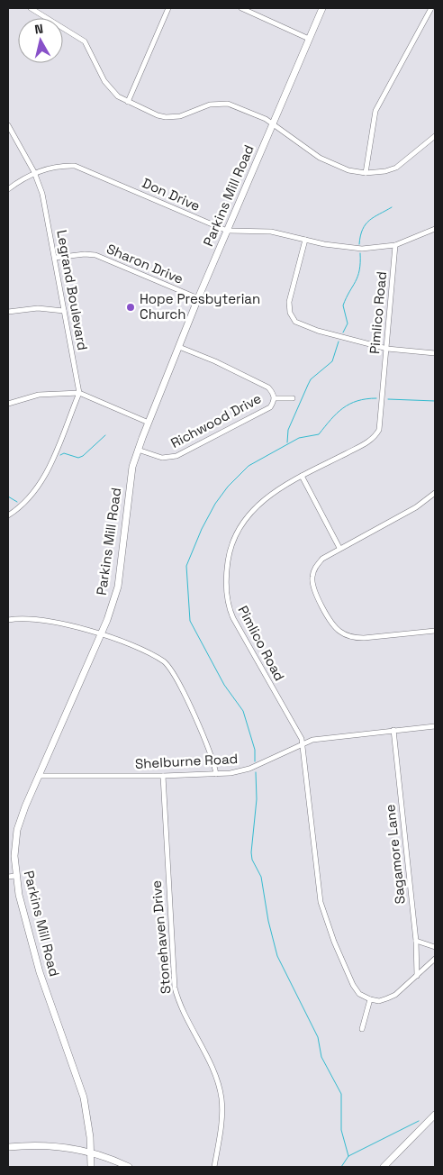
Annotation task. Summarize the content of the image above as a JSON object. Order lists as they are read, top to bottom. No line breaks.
{"streets":{"street":["Don Drive","Parkins Mill Road","Sharon Drive","Legrand Boulevard","Pimlico Road","Richwood Drive","Shelburne Road","Sagamore Lane","Stonehaven Drive"]},"crossings":[["Don Drive","Parkins Mill Road"],["Don Drive","Legrand Boulevard"],["Don Drive","Pimlico Road"],["Parkins Mill Road","Sharon Drive"],["Parkins Mill Road","Richwood Drive"],["Parkins Mill Road","Shelburne Road"],["Sharon Drive","Legrand Boulevard"],["Pimlico Road","Shelburne Road"],["Shelburne Road","Sagamore Lane"],["Shelburne Road","Stonehaven Drive"]],"places":["Hope Presbyterian Church"],"north":"top"}
